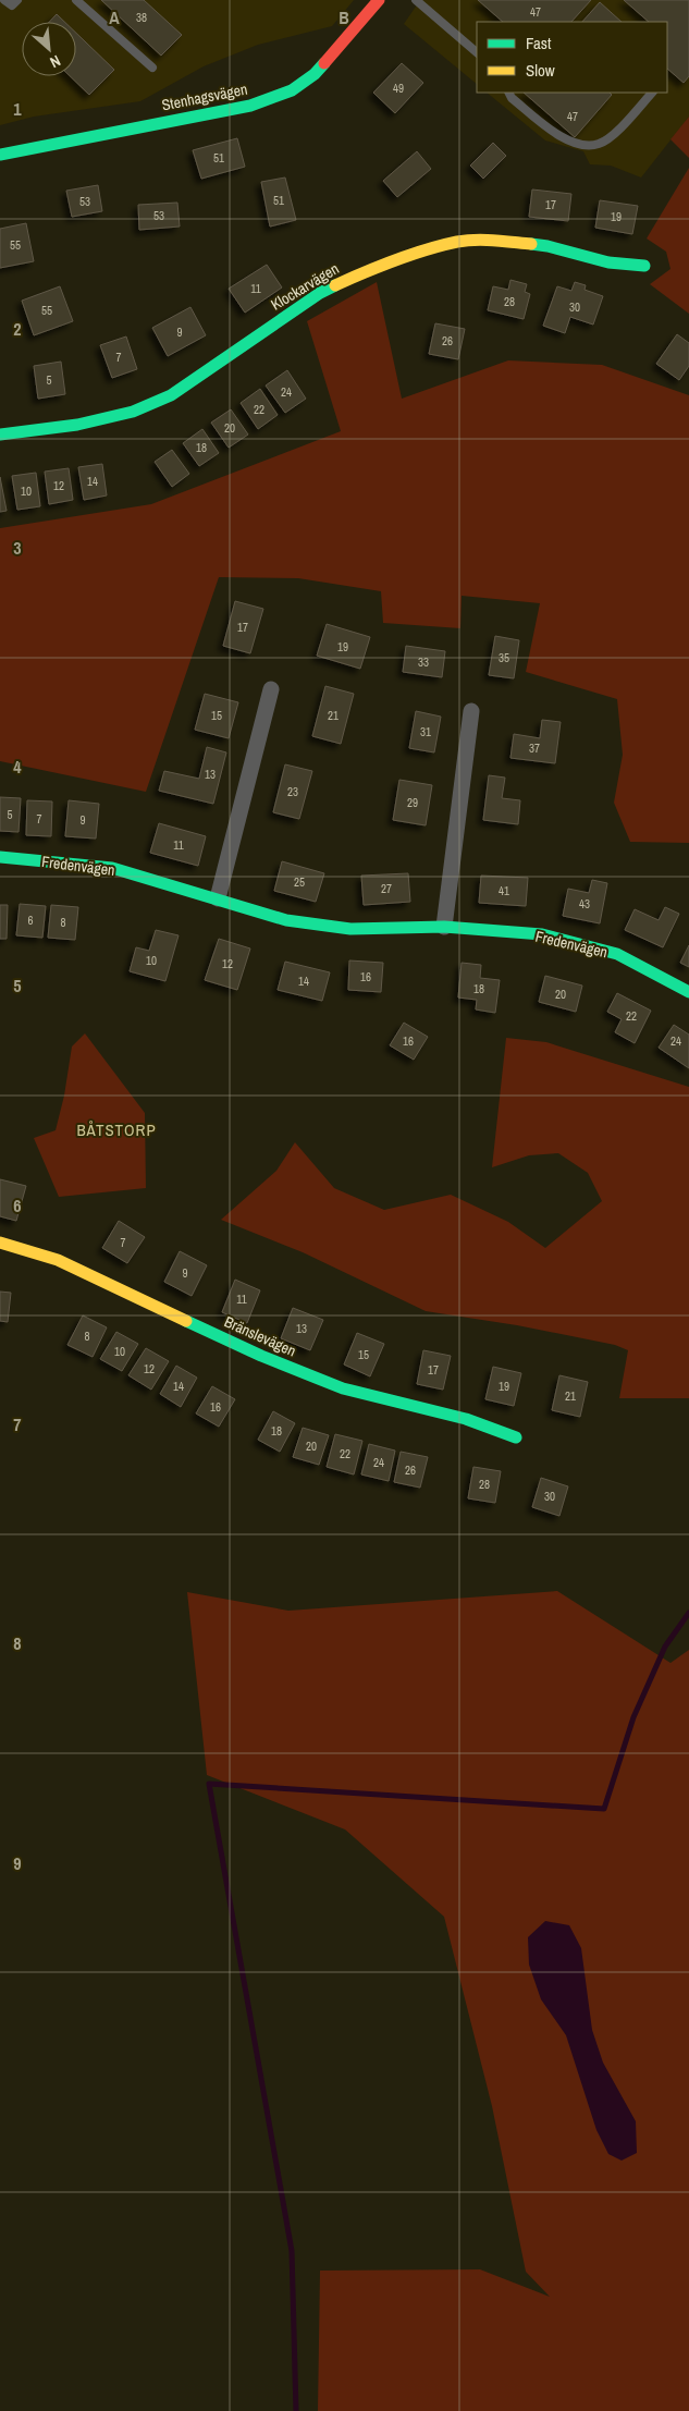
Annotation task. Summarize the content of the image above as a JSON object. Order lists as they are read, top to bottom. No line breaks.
{"streets":{"street":["Stenhagsvägen","Klockarvägen","Fredenvägen","Bränslevägen"]},"districts":["BÅTSTORP"],"house_numbers":["47","38","49","47","51","51","53","17","53","19","55","11","28","30","55","9","26","7","5","24","22","20","18","14","12","10","17","19","35","33","15","21","31","37","13","23","29","5","7","9","11","25","27","41","43","6","8","10","12","16","14","18","20","22","16","24","7","9","11","13","8","10","15","12","17","14","19","21","16","18","20","22","24","26","28","30"],"legend":["Fast","Slow"],"north":"bottom right","grid":{"columns":["A","B"],"rows":["1","2","3","4","5","6","7","8","9"]}}
